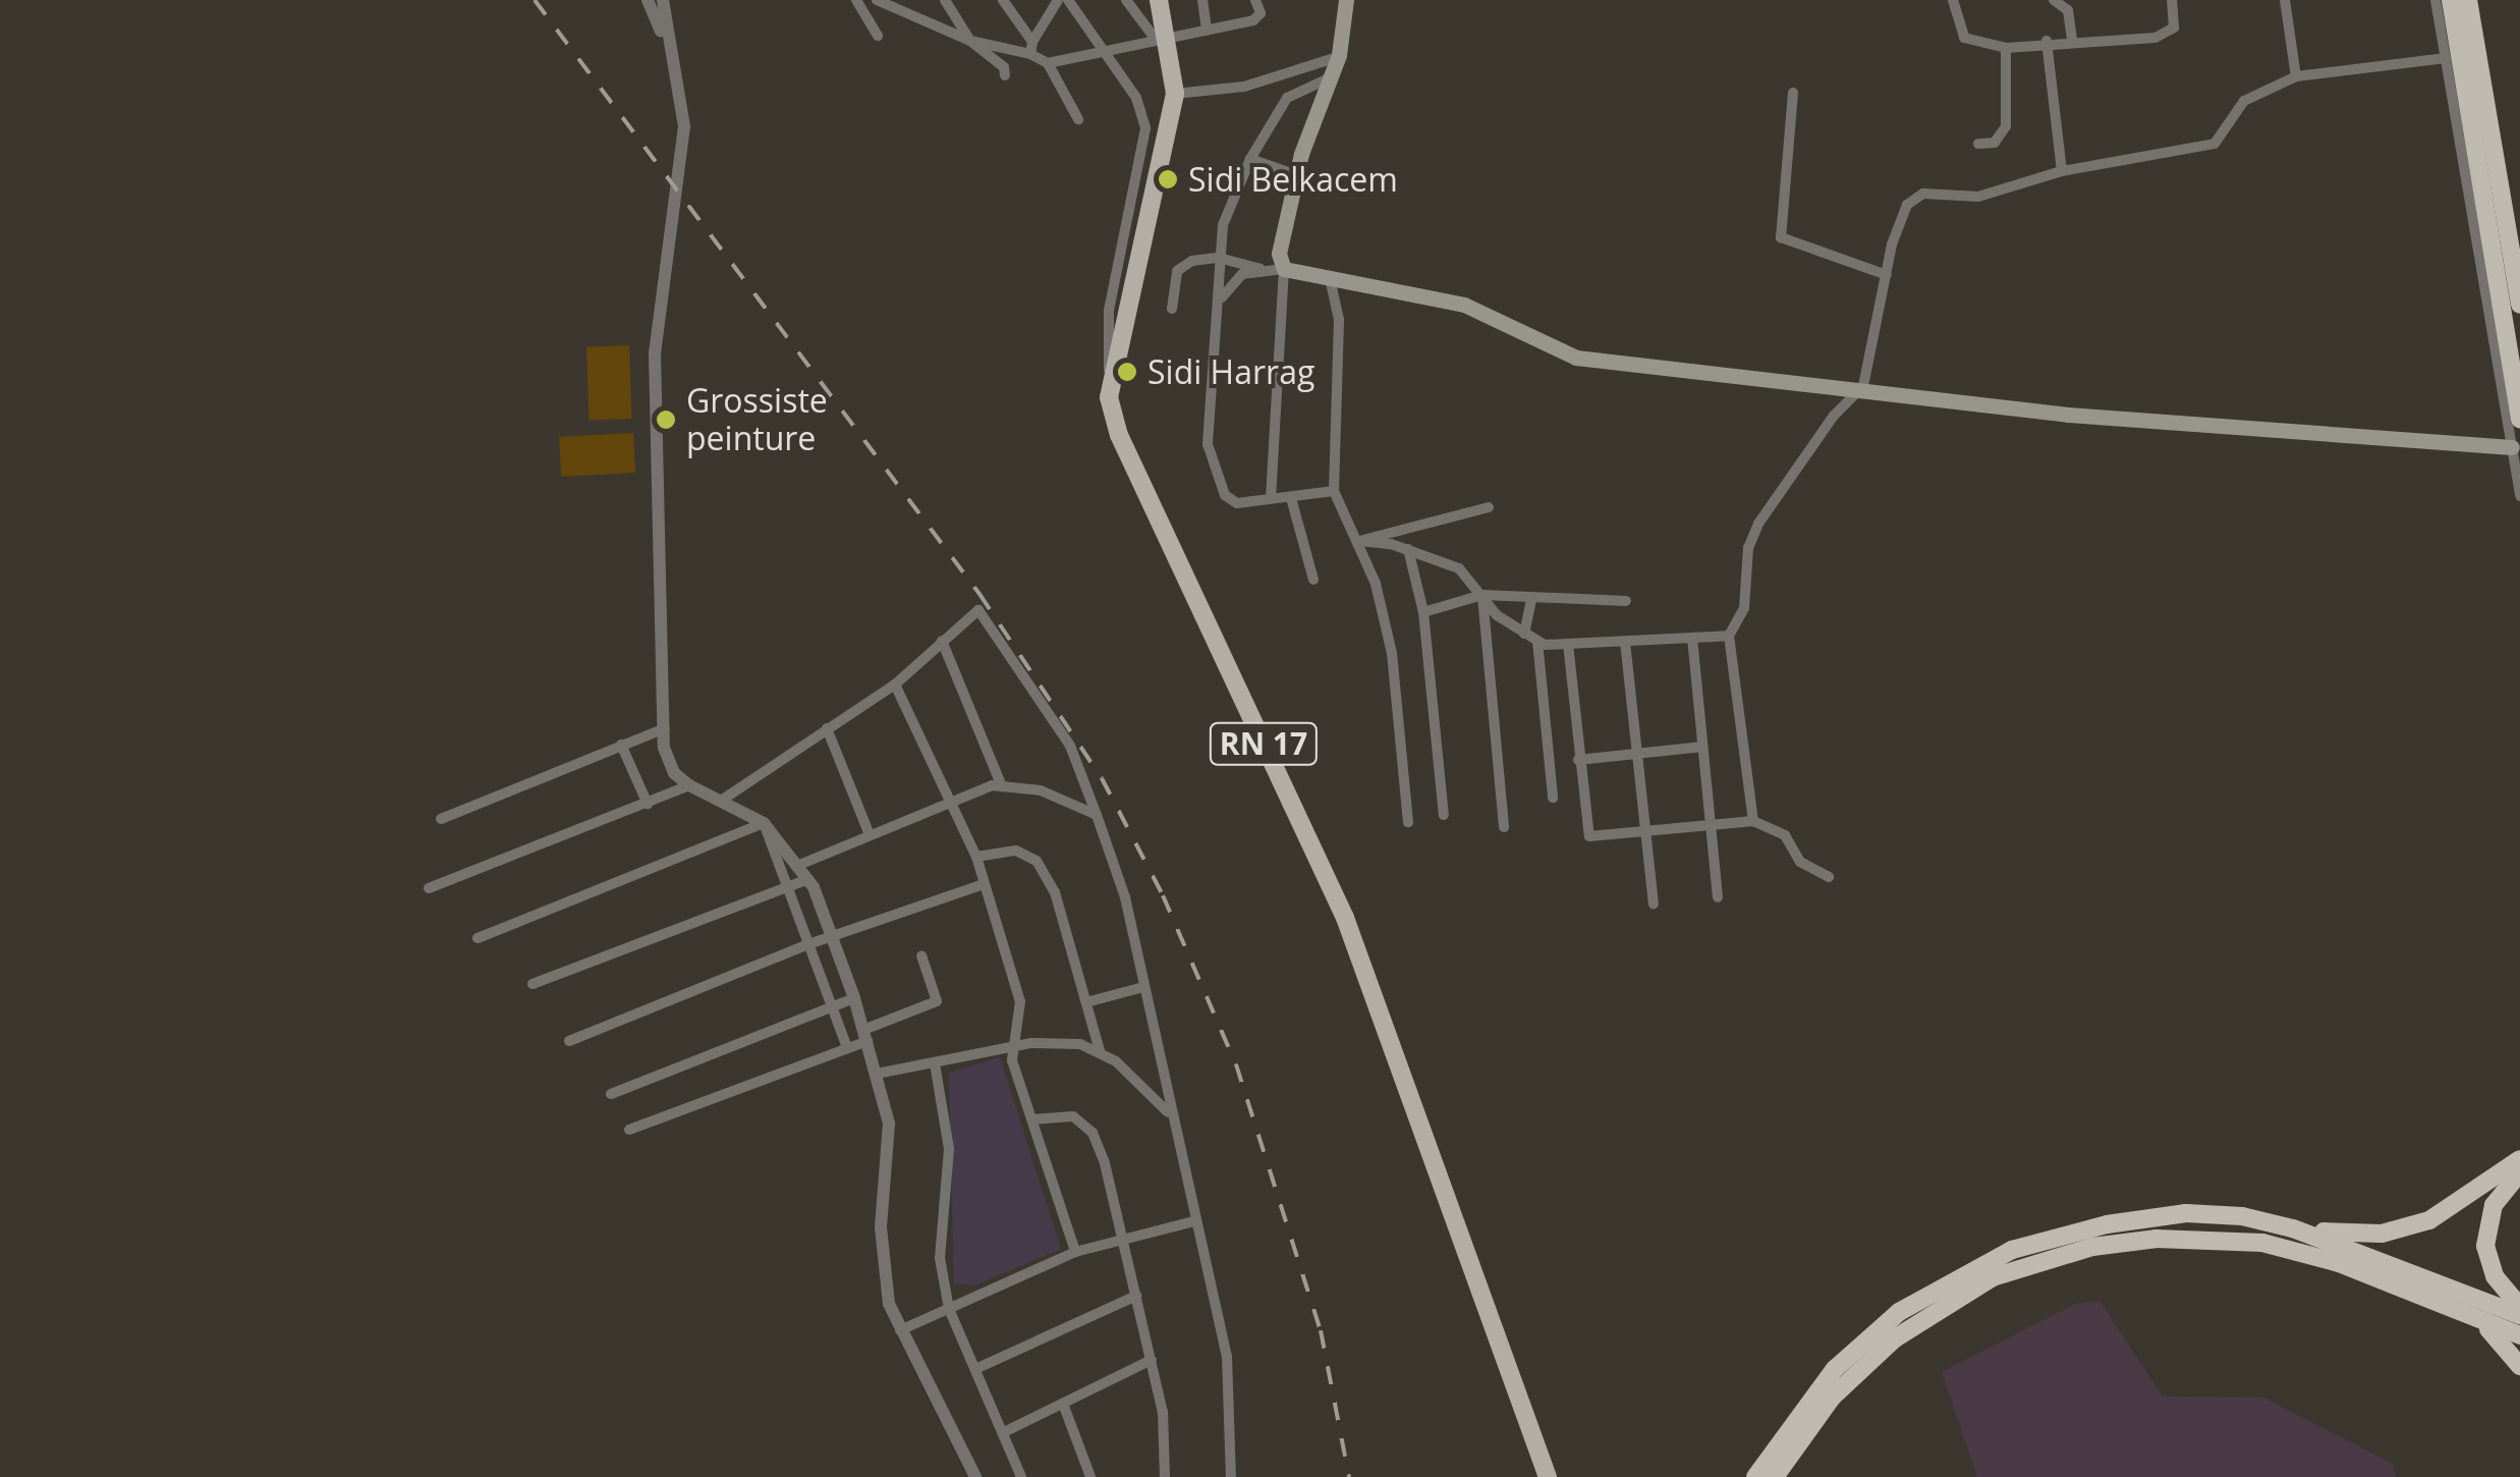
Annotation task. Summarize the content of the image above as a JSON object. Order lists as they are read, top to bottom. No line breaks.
{"streets":{"main road":["RN 17"]},"places":["Sidi Belkacem","Sidi Harrag","Grossiste peinture"]}
